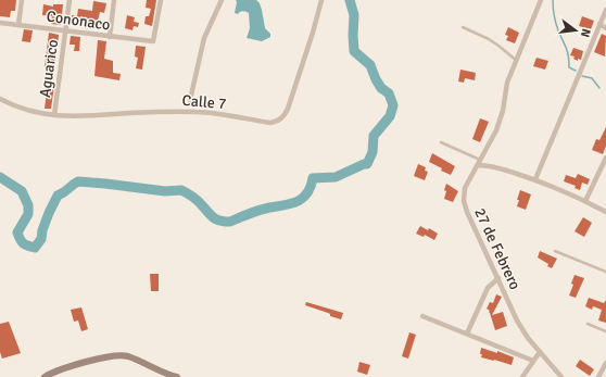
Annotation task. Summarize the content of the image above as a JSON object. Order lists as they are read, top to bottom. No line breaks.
{"streets":{"street":["Cononaco","Aguarico","Calle 7","27 de Febrero"]},"crossings":[["Cononaco","Aguarico"],["Aguarico","Calle 7"]],"north":"right"}
